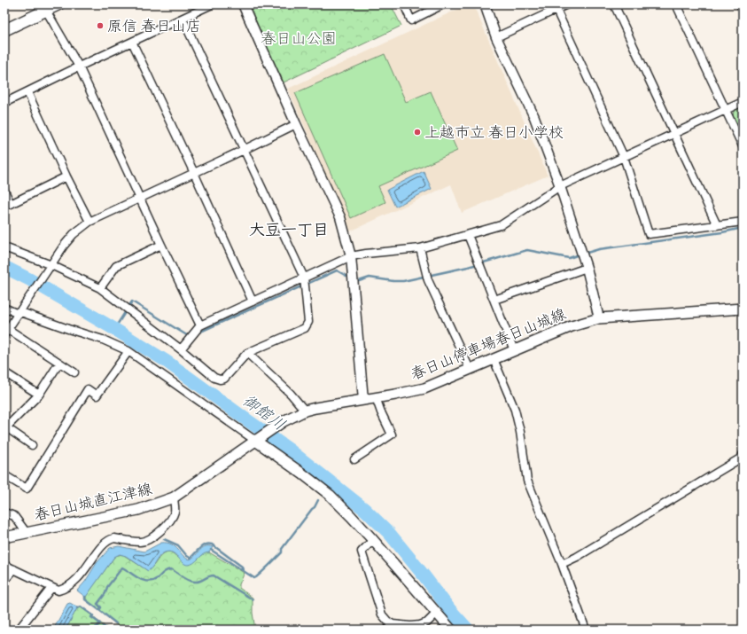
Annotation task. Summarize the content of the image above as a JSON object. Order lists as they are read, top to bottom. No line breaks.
{"streets":{"main road":["春日山停車場春日山城線","春日山城直江津線"]},"crossings":[["春日山停車場春日山城線","春日山城直江津線"]],"districts":["大豆一丁目"],"water":["御館川"],"parks":["春日山公園"],"places":["原信 春日山店","上越市立 春日小学校"]}
